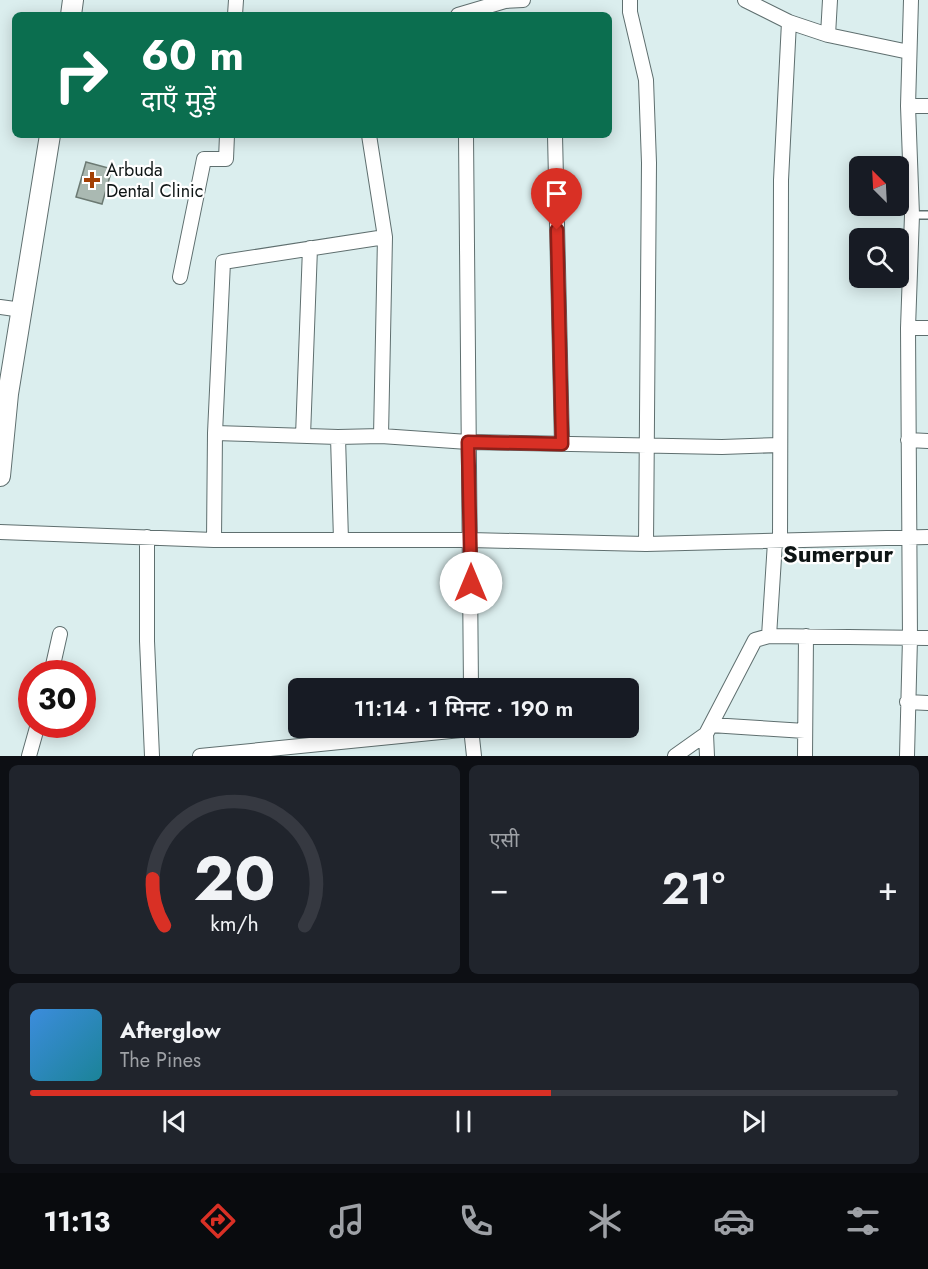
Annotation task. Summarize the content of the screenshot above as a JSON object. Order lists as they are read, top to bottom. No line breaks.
{"districts":["Sumerpur"],"places":{"health":["Arbuda Dental Clinic"]},"north":"top left","page":{"turn":["60 m","दाएँ मुड़ें"],"limit":"30","trip":"11:14 · 1 मिनट · 190 m","tile":"एसी","heat":["−","21°","+"],"song":["Afterglow","The Pines"],"tabs":"11:13","gauge":["20","km/h"]}}
